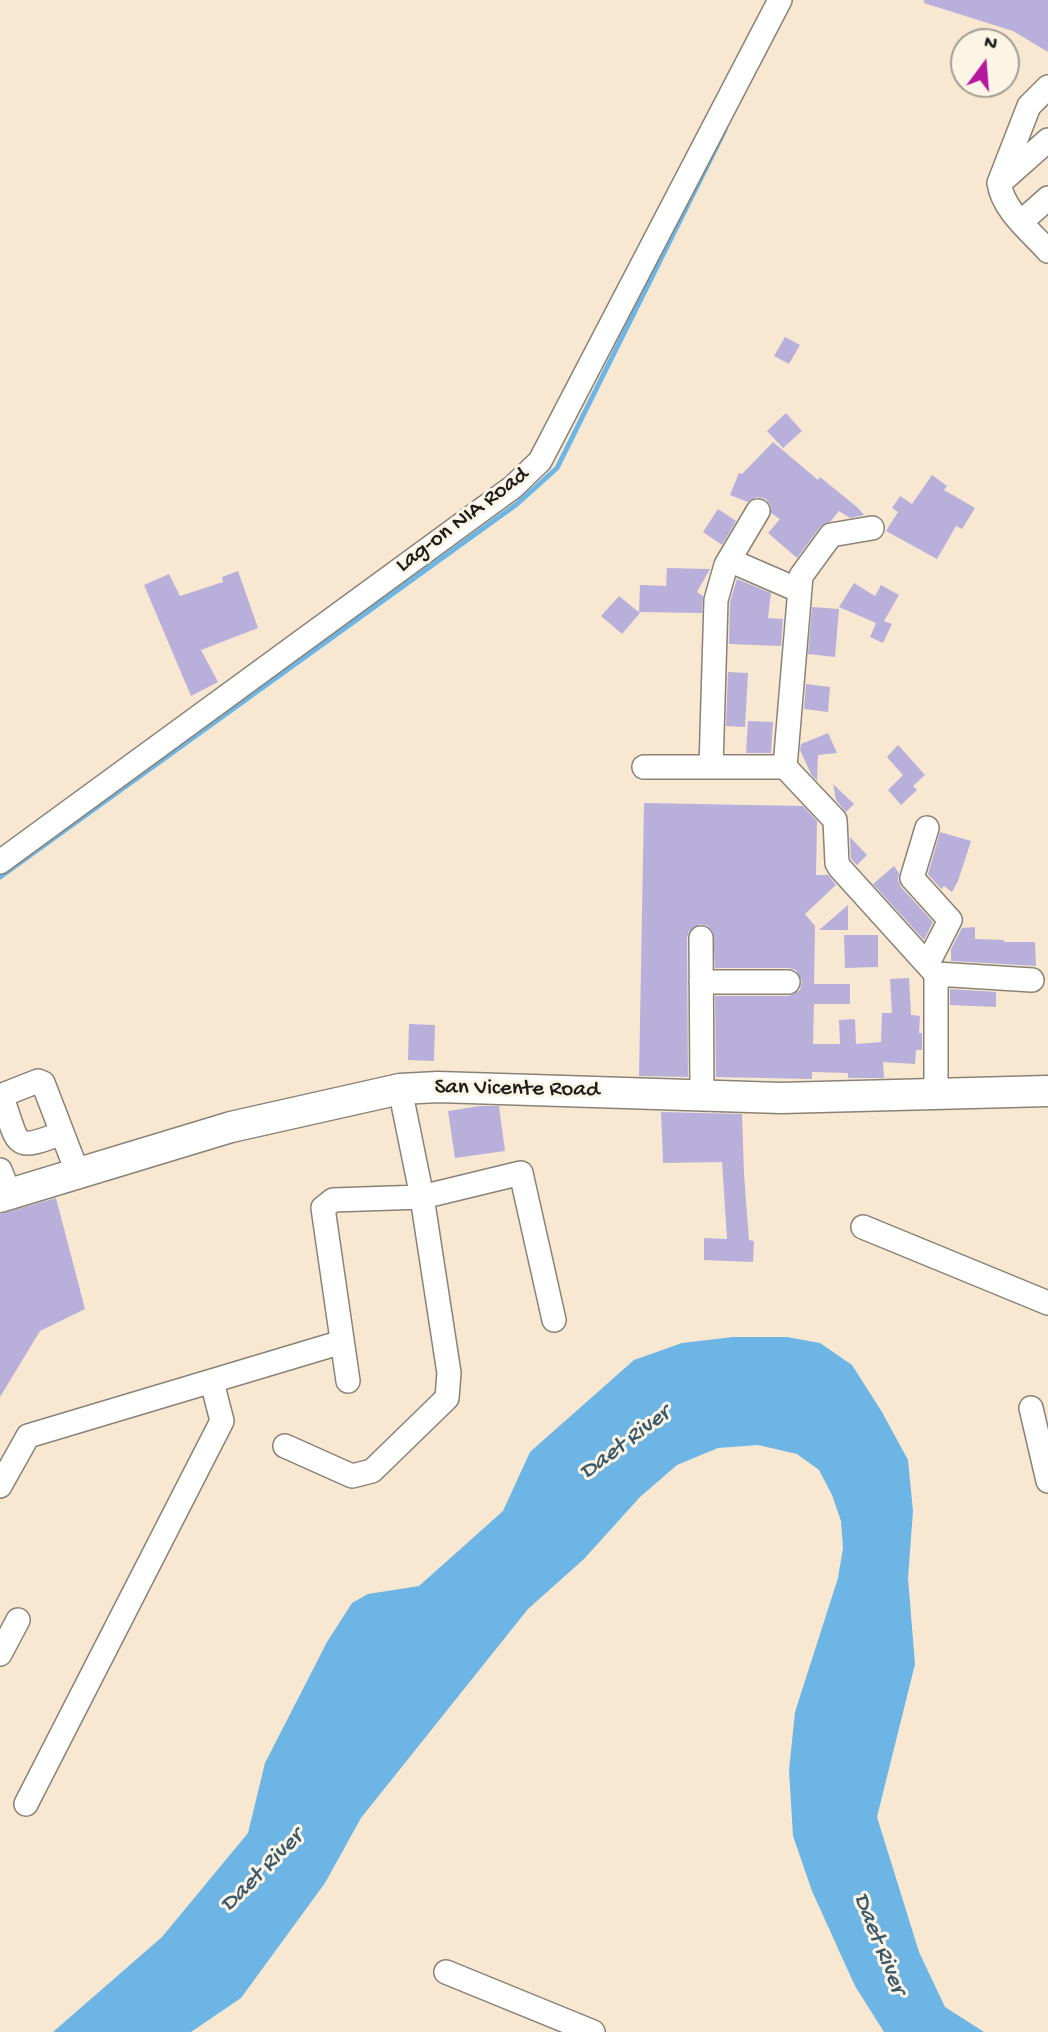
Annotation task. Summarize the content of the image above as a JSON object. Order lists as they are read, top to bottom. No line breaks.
{"streets":{"main road":["San Vicente Road"],"street":["Lag-on NIA Road"]},"water":["Daet River"],"north":"top"}
